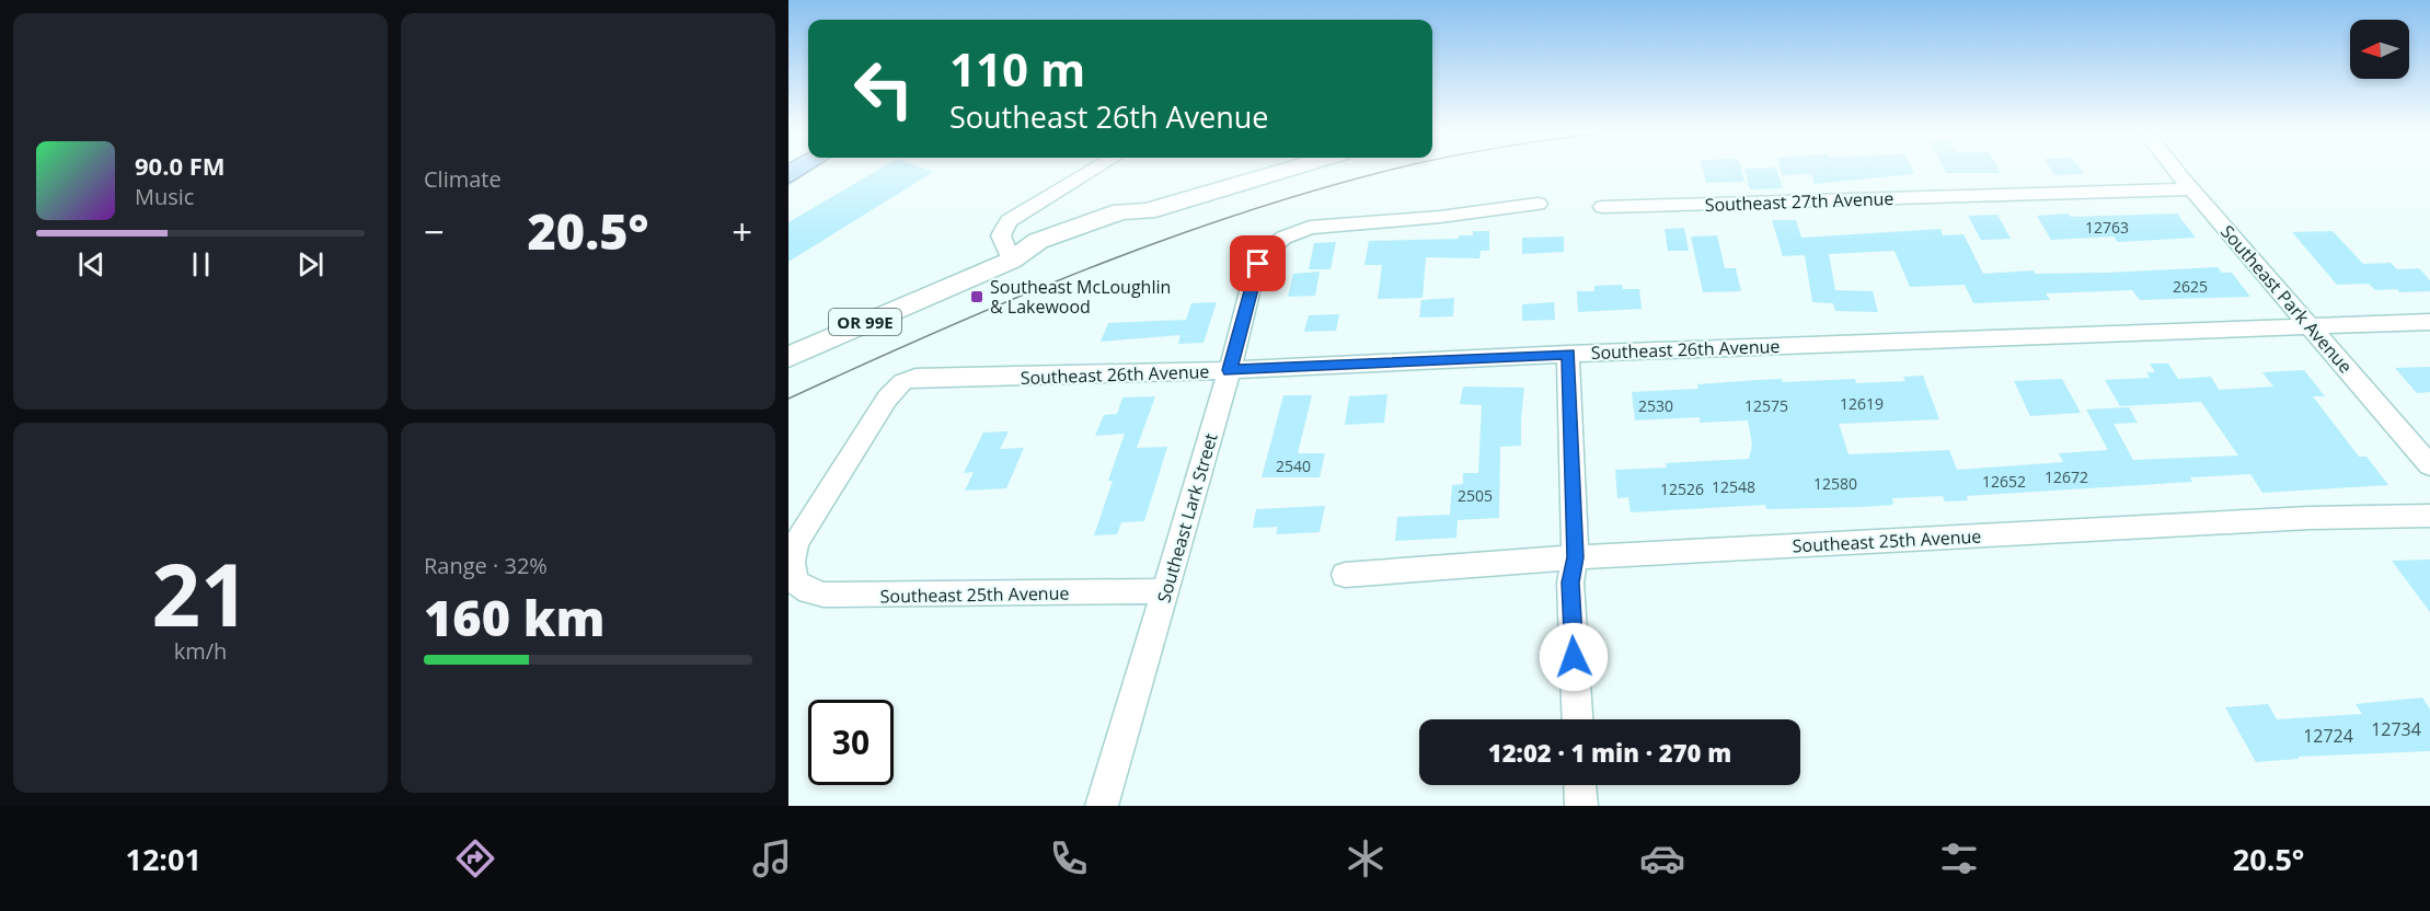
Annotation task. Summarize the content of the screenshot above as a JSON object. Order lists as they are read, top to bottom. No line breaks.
{"streets":{"main road":["OR 99E"],"street":["Southeast 27th Avenue","Southeast Park Avenue","Southeast 26th Avenue","Southeast Lark Street","Southeast 25th Avenue"]},"crossings":[["Southeast 27th Avenue","Southeast Park Avenue"],["Southeast Park Avenue","Southeast 26th Avenue"],["Southeast 26th Avenue","Southeast Lark Street"],["Southeast 26th Avenue","Southeast 25th Avenue"],["Southeast Lark Street","Southeast 25th Avenue"]],"places":{"transit":["Southeast McLoughlin & Lakewood"]},"house_numbers":["12763","2625","12619","2530","12575","2540","12672","12652","12580","12548","12526","2505","12734","12724"],"north":"left","page":{"tile":["Climate",["21","km/h"],["Range · 32%","160 km"]],"turn":["110 m","Southeast 26th Avenue"],"song":["90.0 FM","Music"],"heat":["−","20.5°","+"],"limit":"30","trip":"12:02 · 1 min · 270 m","tabs":["12:01","20.5°"]}}
